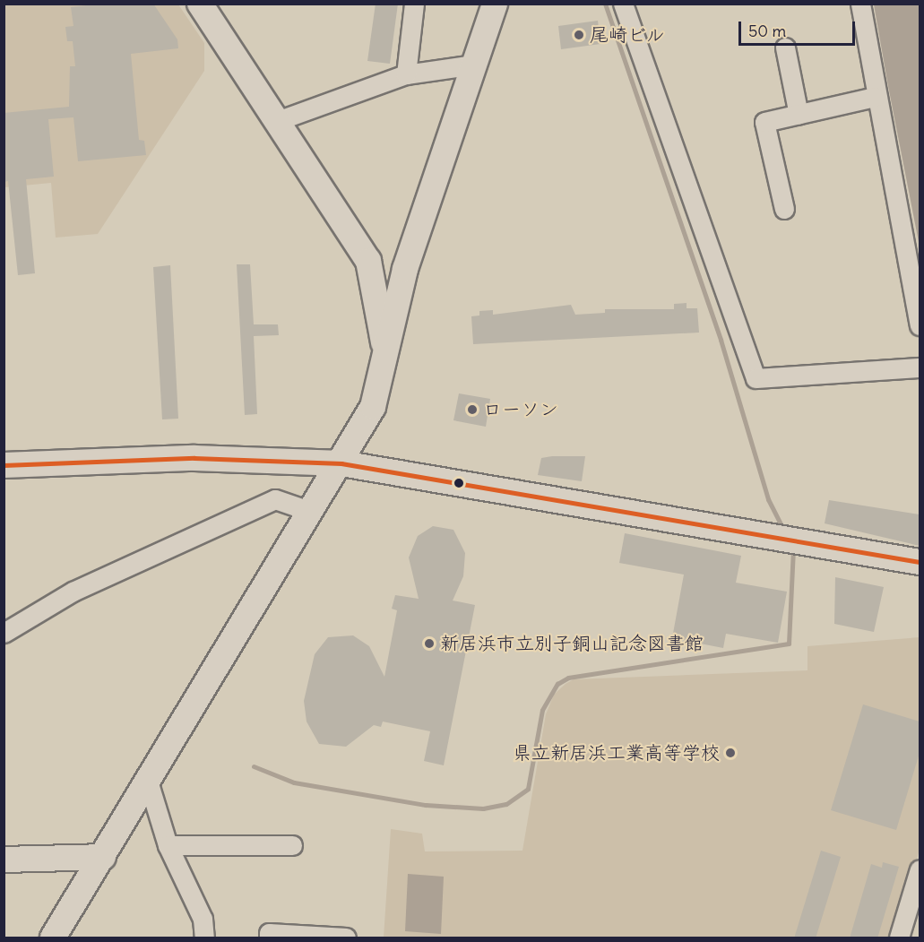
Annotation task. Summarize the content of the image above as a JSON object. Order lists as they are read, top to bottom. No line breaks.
{"places":["尾崎ビル","ローソン","新居浜市立別子銅山記念図書館","県立新居浜工業高等学校"],"scale_bar":"50 m"}
